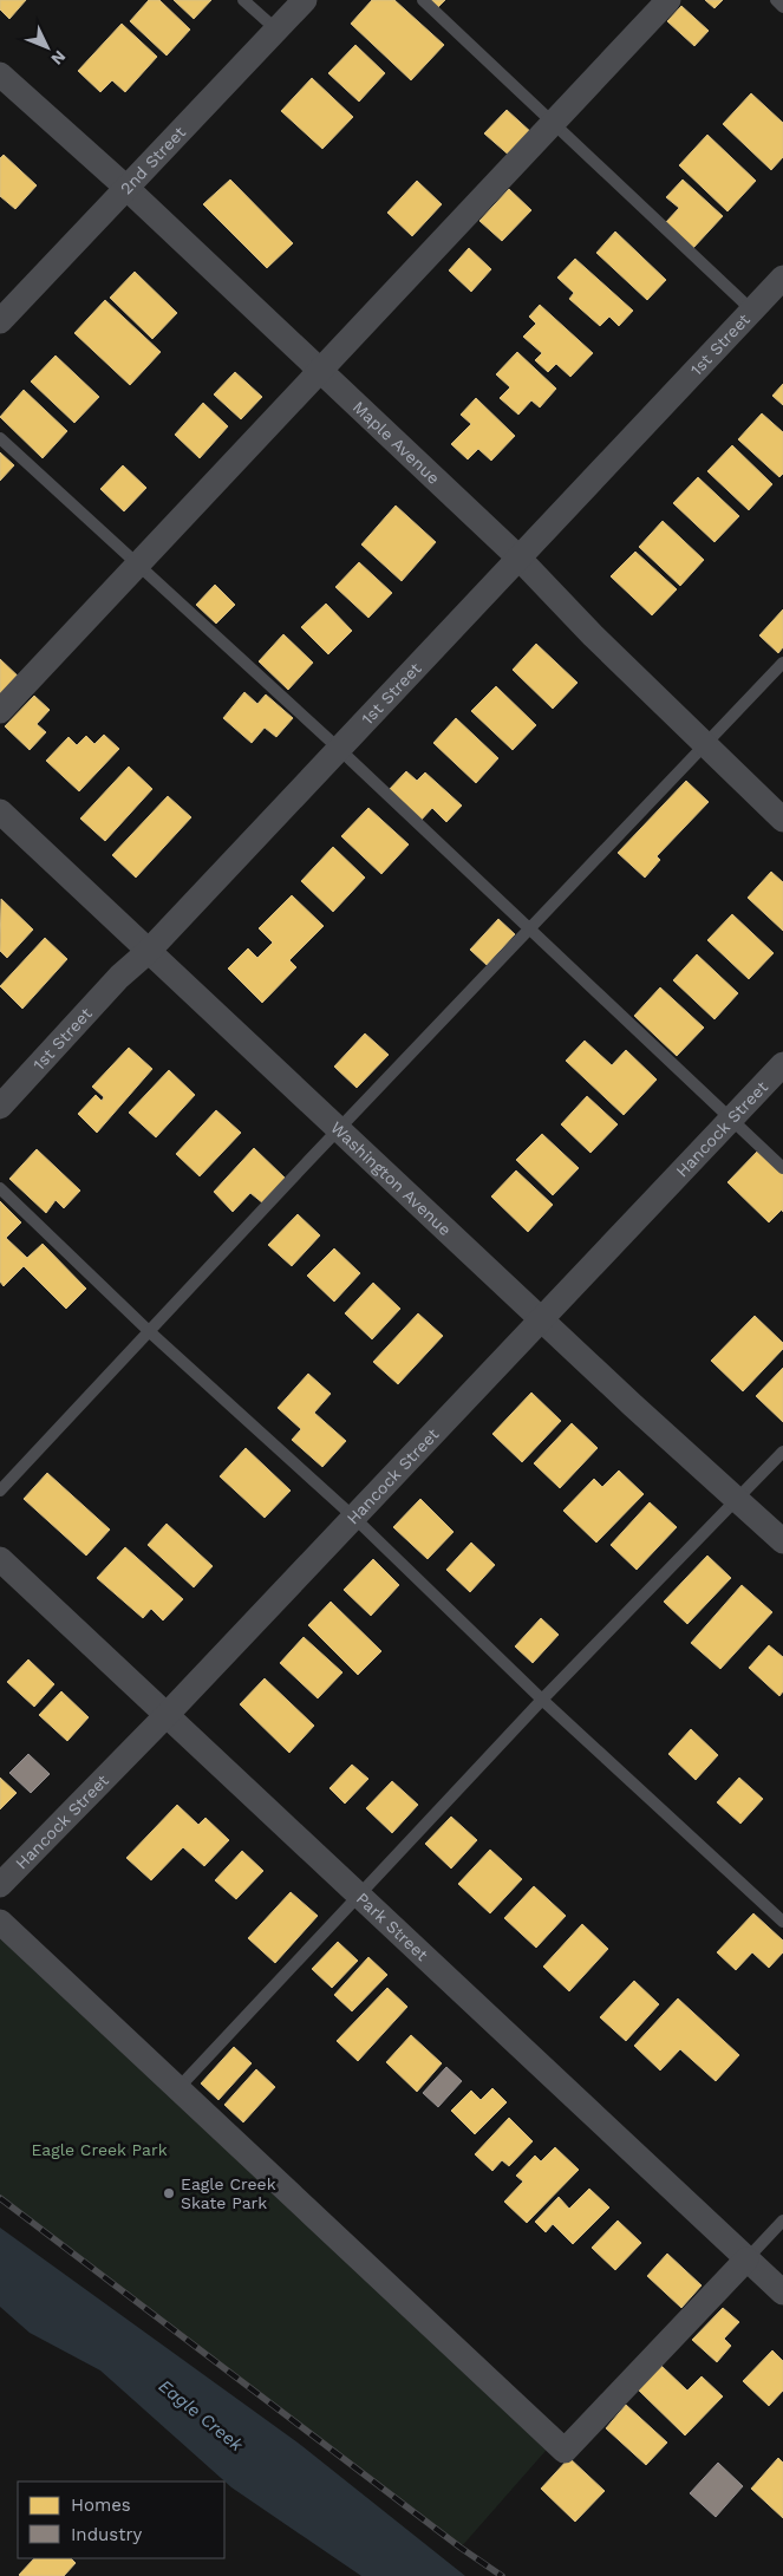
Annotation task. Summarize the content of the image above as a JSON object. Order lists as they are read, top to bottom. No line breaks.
{"streets":{"street":["2nd Street","1st Street","Maple Avenue","Hancock Street","Washington Avenue","Park Street"]},"crossings":[["2nd Street","Maple Avenue"],["1st Street","Maple Avenue"],["1st Street","Washington Avenue"],["Hancock Street","Washington Avenue"],["Hancock Street","Park Street"]],"water":["Eagle Creek"],"parks":["Eagle Creek Park"],"places":["Eagle Creek Skate Park"],"legend":["Homes","Industry"],"north":"bottom right"}
